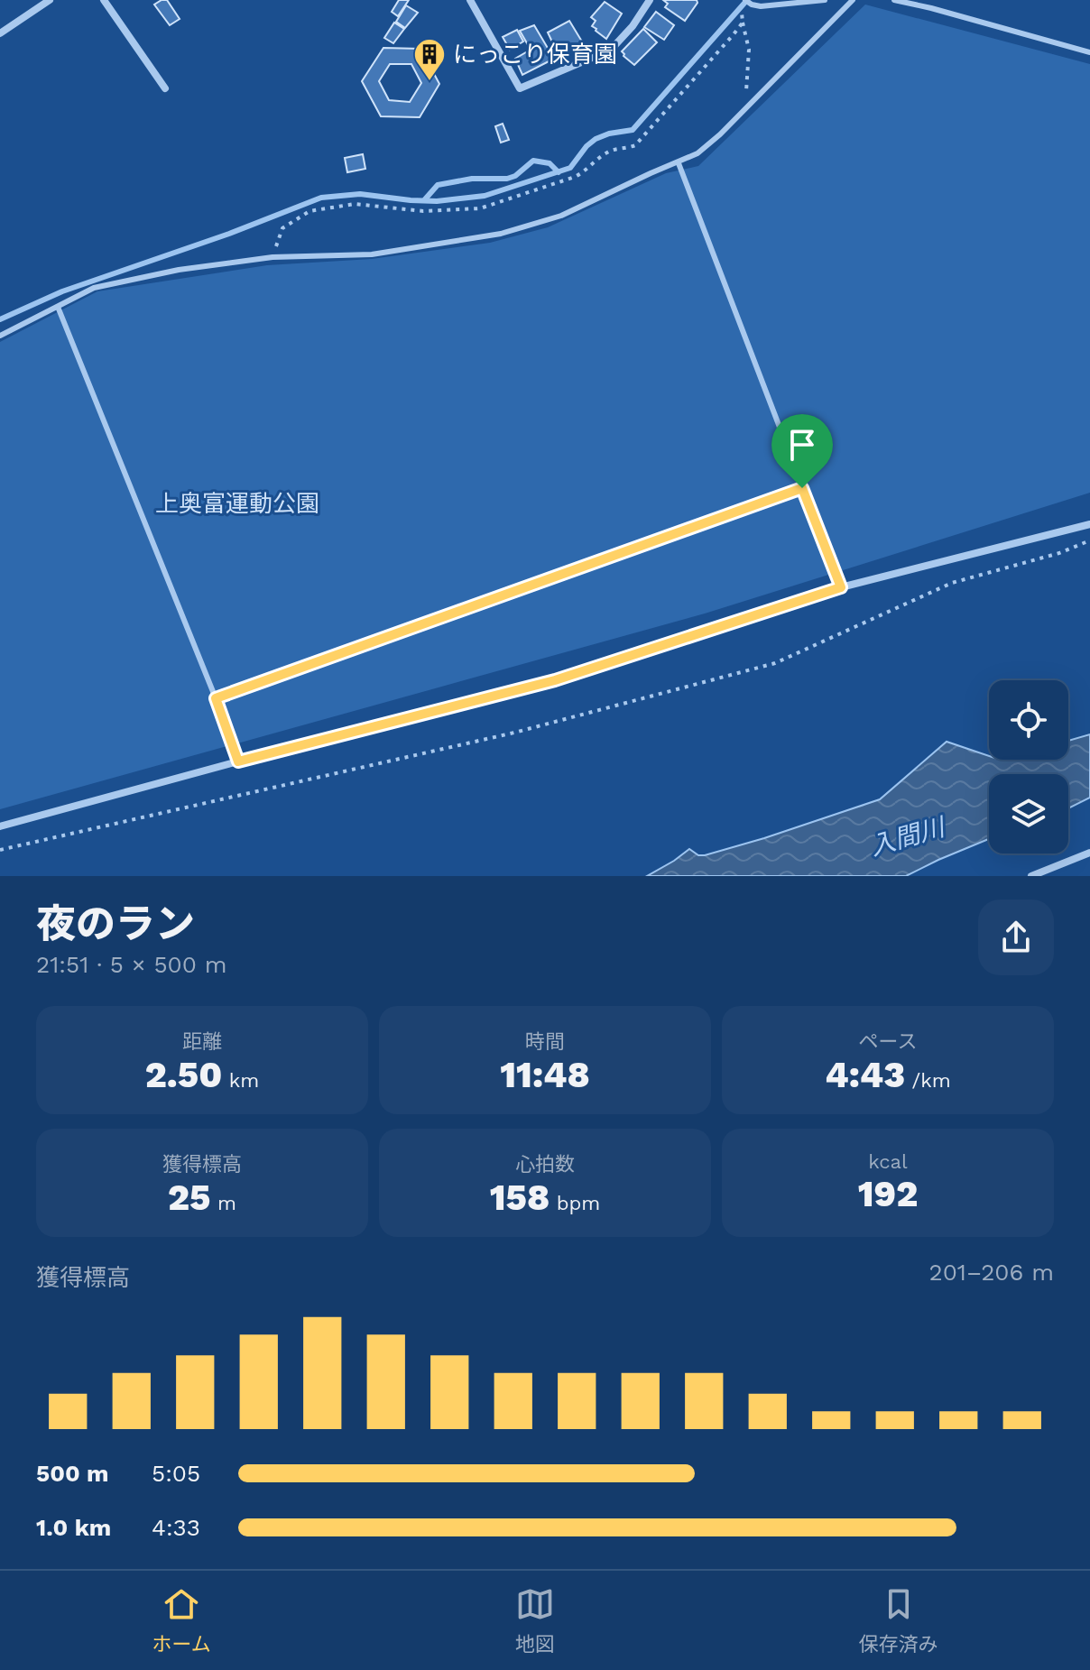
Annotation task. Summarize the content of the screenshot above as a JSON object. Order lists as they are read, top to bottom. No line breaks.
{"water":["入間川"],"parks":["上奥富運動公園"],"places":{"building":["にっこり保育園"]},"page":{"heading":["夜のラン","21:51 · 5 × 500 m"],"stats":[["距離","2.50 km"],["時間","11:48"],["ペース","4:43 /km"],["獲得標高","25 m"],["心拍数","158 bpm"],["kcal","192"]],"chart":["獲得標高","201–206 m"],"list":[{"name":"500 m","note":"5:05"},{"name":"1.0 km","note":"4:33"}],"tabs":["ホーム","地図","保存済み"]}}
